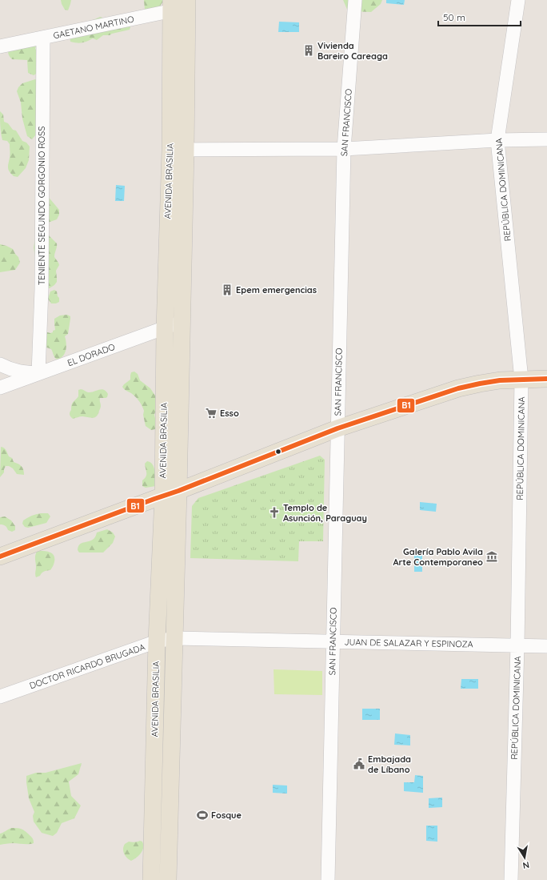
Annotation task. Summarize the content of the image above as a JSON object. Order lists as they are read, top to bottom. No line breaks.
{"streets":{"main road":["AVENIDA BRASILIA"],"street":["GAETANO MARTINO","SAN FRANCISCO","REPÚBLICA DOMINICANA","TENIENTE SEGUNDO GORGONIO ROSS","EL DORADO","JUAN DE SALAZAR Y ESPINOZA","DOCTOR RICARDO BRUGADA"]},"crossings":[["GAETANO MARTINO","AVENIDA BRASILIA"],["GAETANO MARTINO","TENIENTE SEGUNDO GORGONIO ROSS"],["SAN FRANCISCO","JUAN DE SALAZAR Y ESPINOZA"],["AVENIDA BRASILIA","EL DORADO"],["AVENIDA BRASILIA","JUAN DE SALAZAR Y ESPINOZA"],["AVENIDA BRASILIA","DOCTOR RICARDO BRUGADA"],["REPÚBLICA DOMINICANA","JUAN DE SALAZAR Y ESPINOZA"],["TENIENTE SEGUNDO GORGONIO ROSS","EL DORADO"],["JUAN DE SALAZAR Y ESPINOZA","DOCTOR RICARDO BRUGADA"]],"places":{"building":["Vivienda Bareiro Careaga","Epem emergencias"],"supermarket":["Esso"],"church":["Templo de Asunción, Paraguay"],"museum":["Galería Pablo Avila Arte Contemporaneo"],"public building":["Embajada de Líbano"],"sports":["Fosque"]},"lines":["transit line B1"],"scale_bar":"50 m","north":"bottom"}
